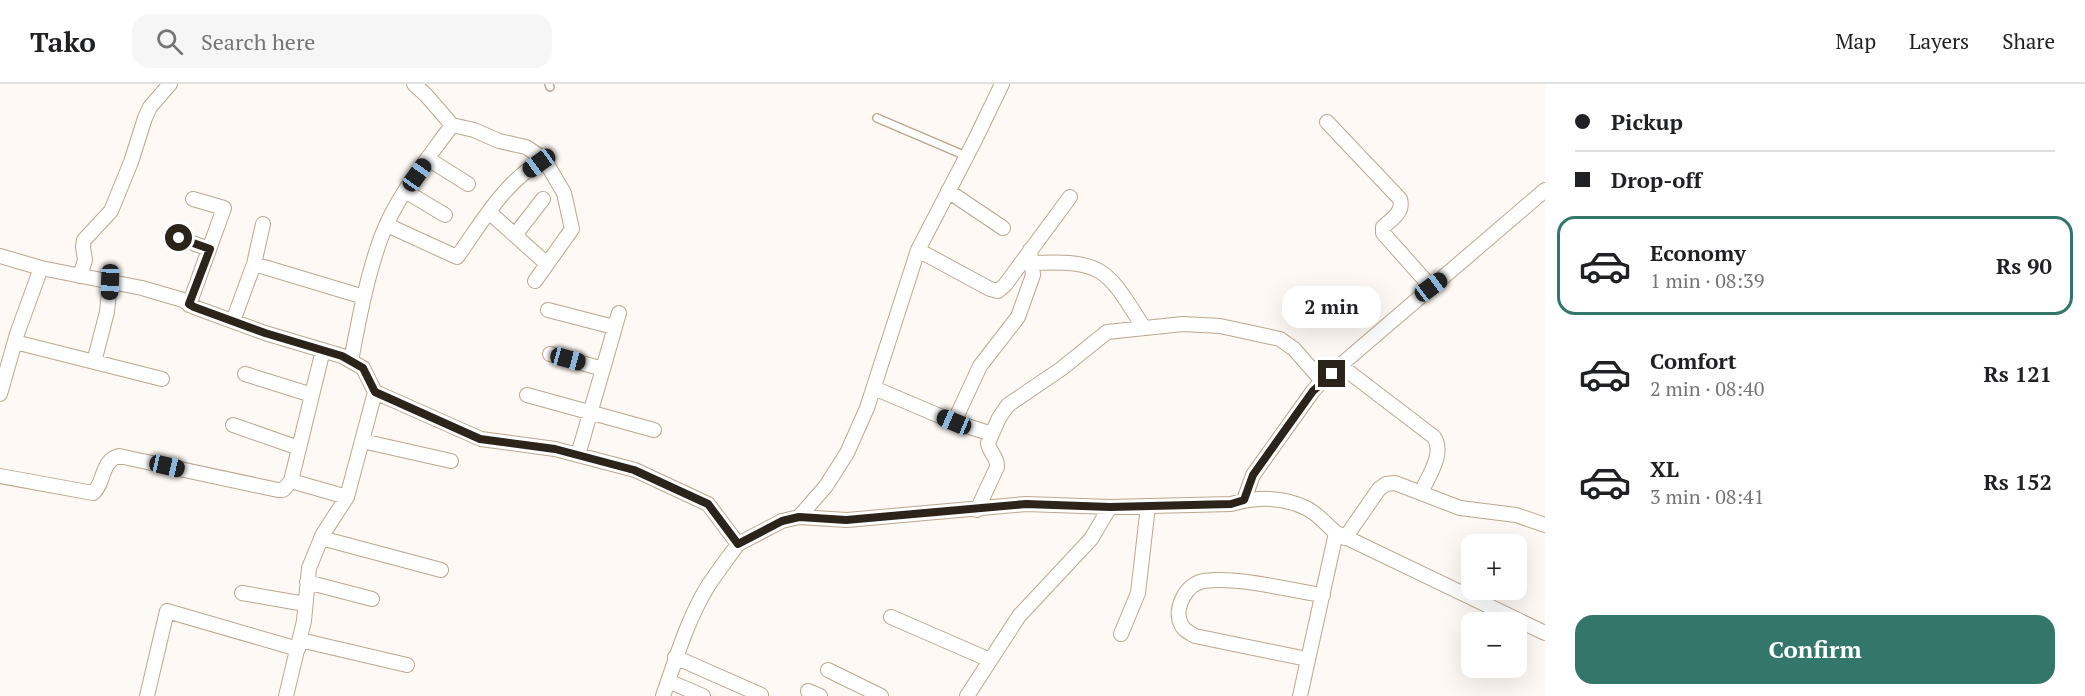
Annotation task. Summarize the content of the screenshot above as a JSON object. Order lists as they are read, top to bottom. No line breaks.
{"page":{"header":"Tako","search":"Search here","nav":["Map","Layers","Share"],"banner":["Pickup","Drop-off"],"list":[{"name":"Economy","note":"1 min · 08:39","value":"Rs 90"},{"name":"Comfort","note":"2 min · 08:40","value":"Rs 121"},{"name":"XL","note":"3 min · 08:41","value":"Rs 152"}],"bubble":"2 min","map_buttons":["+","−"],"buttons":"Confirm"}}
